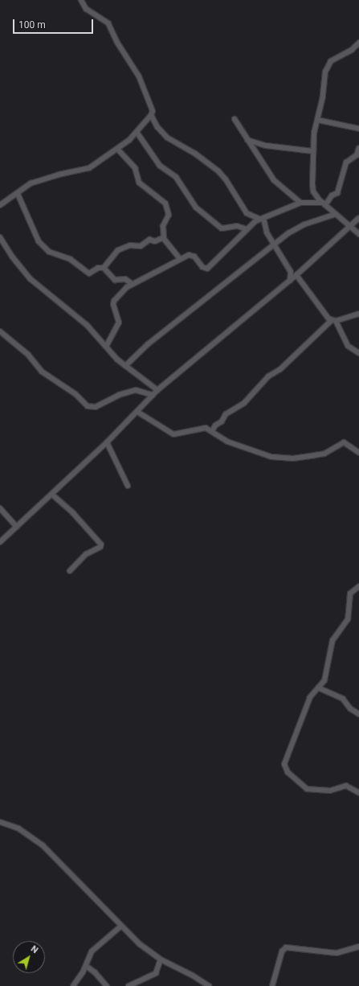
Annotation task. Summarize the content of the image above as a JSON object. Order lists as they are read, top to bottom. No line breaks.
{"scale_bar":"100 m","north":"top right"}
